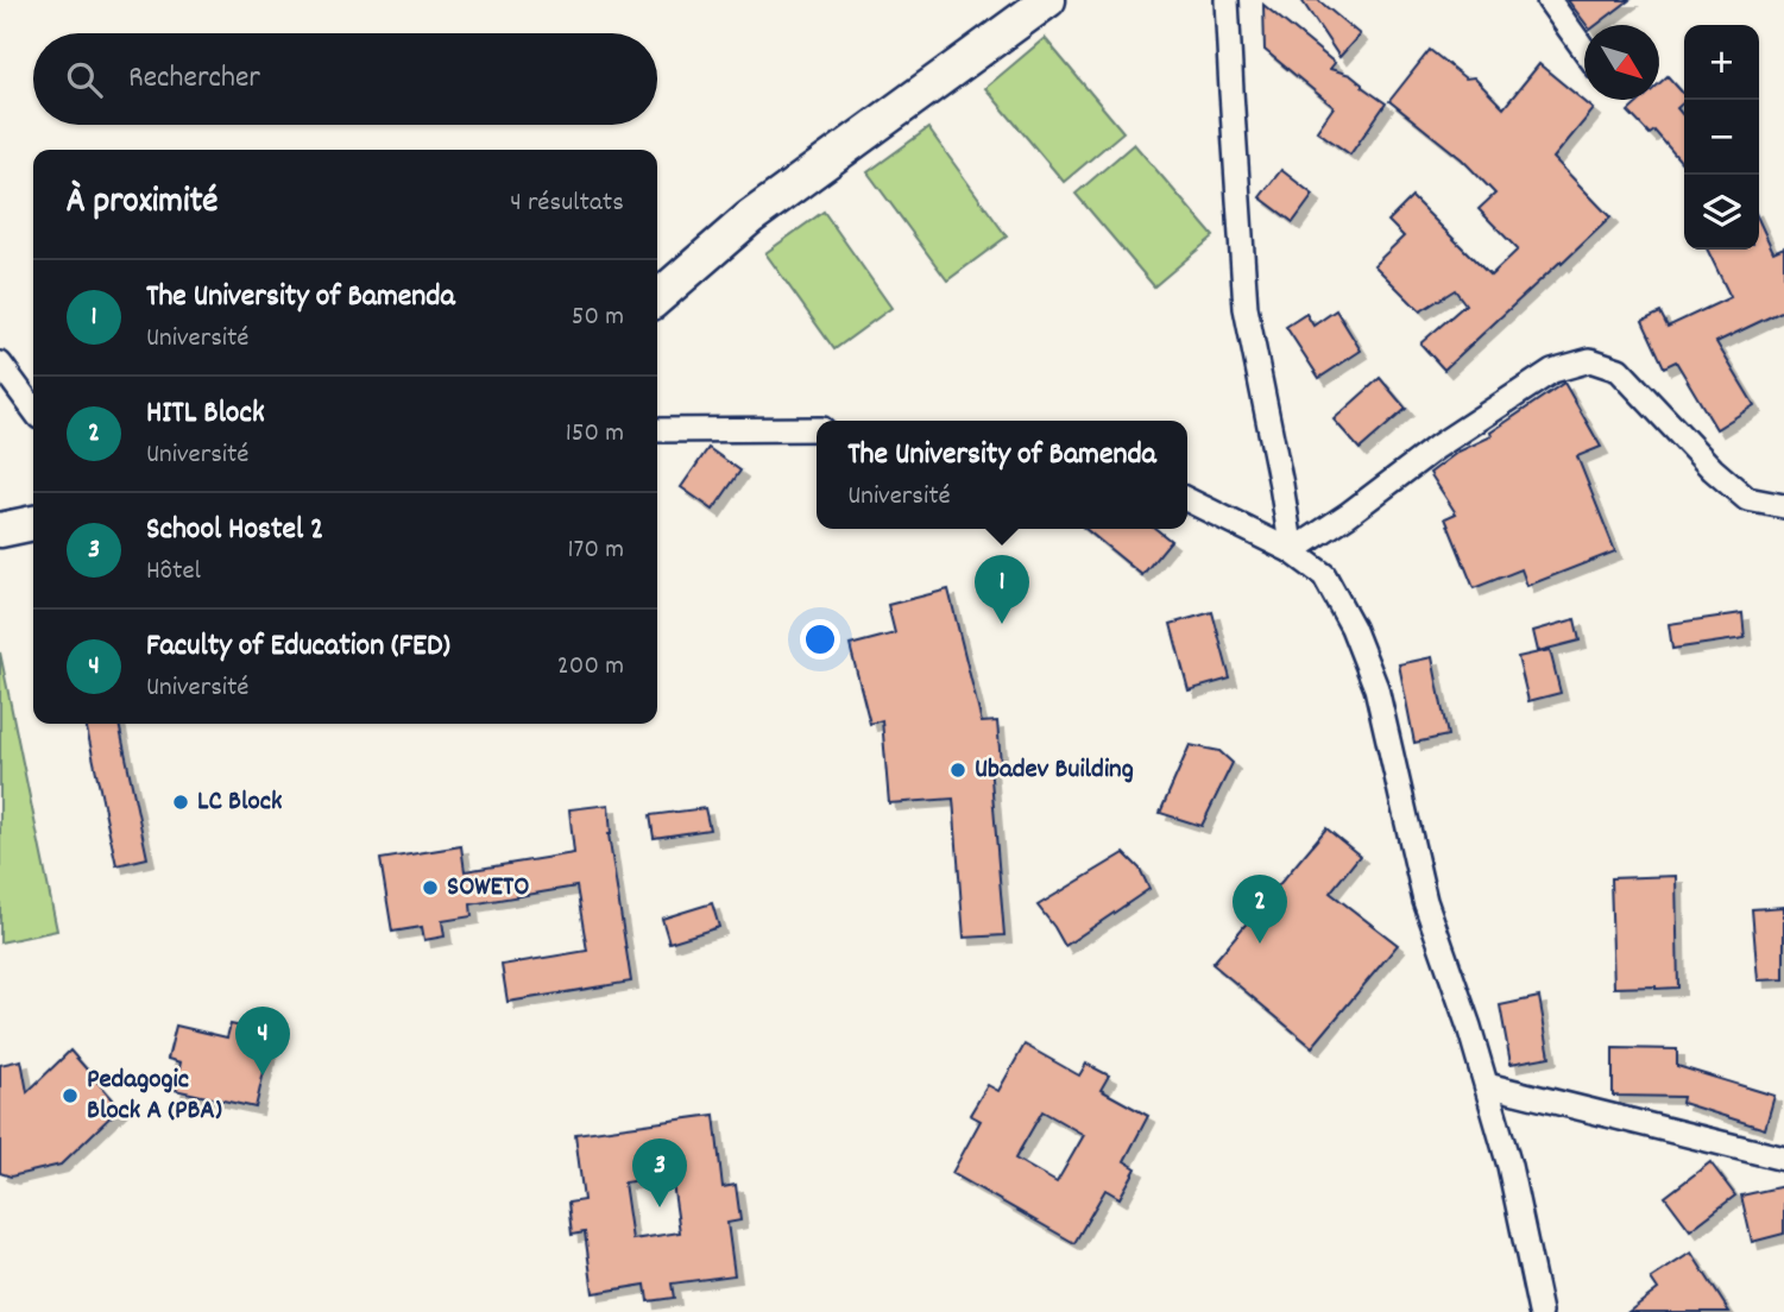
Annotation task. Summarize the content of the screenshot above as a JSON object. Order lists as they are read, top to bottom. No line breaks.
{"places":["Ubadev Building","LC Block","SOWETO","Pedagogic Block A (PBA)"],"north":"bottom right","page":{"map_buttons":["+","−"],"search":"Rechercher","heading":["À proximité","4 résultats"],"list":[{"mark":"1","name":"The University of Bamenda","note":"Université","value":"50 m"},{"mark":"2","name":"HITL Block","note":"Université","value":"150 m"},{"mark":"3","name":"School Hostel 2","note":"Hôtel","value":"170 m"},{"mark":"4","name":"Faculty of Education (FED)","note":"Université","value":"200 m"}],"popup":["The University of Bamenda","Université"],"pins":["1","2","4","3"]}}
